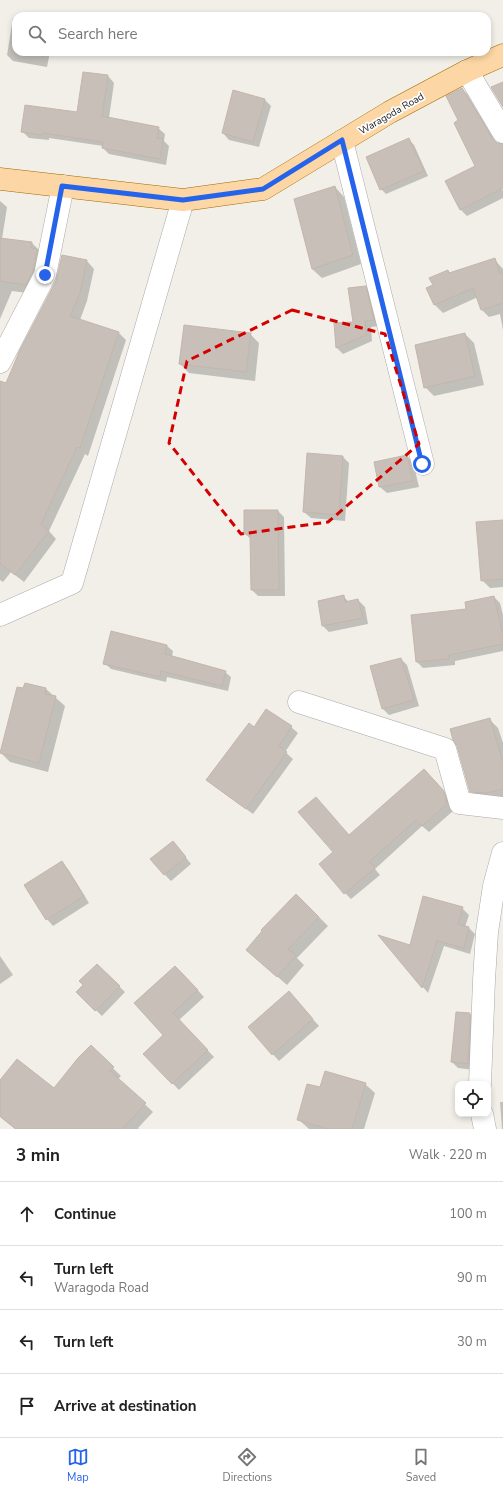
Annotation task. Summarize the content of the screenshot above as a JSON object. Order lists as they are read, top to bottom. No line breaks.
{"streets":{"main road":["Waragoda Road"]},"page":{"search":"Search here","heading":["3 min","Walk · 220 m"],"list":[["Continue","100 m"],["Turn left","Waragoda Road","90 m"],["Turn left","30 m"],"Arrive at destination"],"nav":["Map","Directions","Saved"]}}
